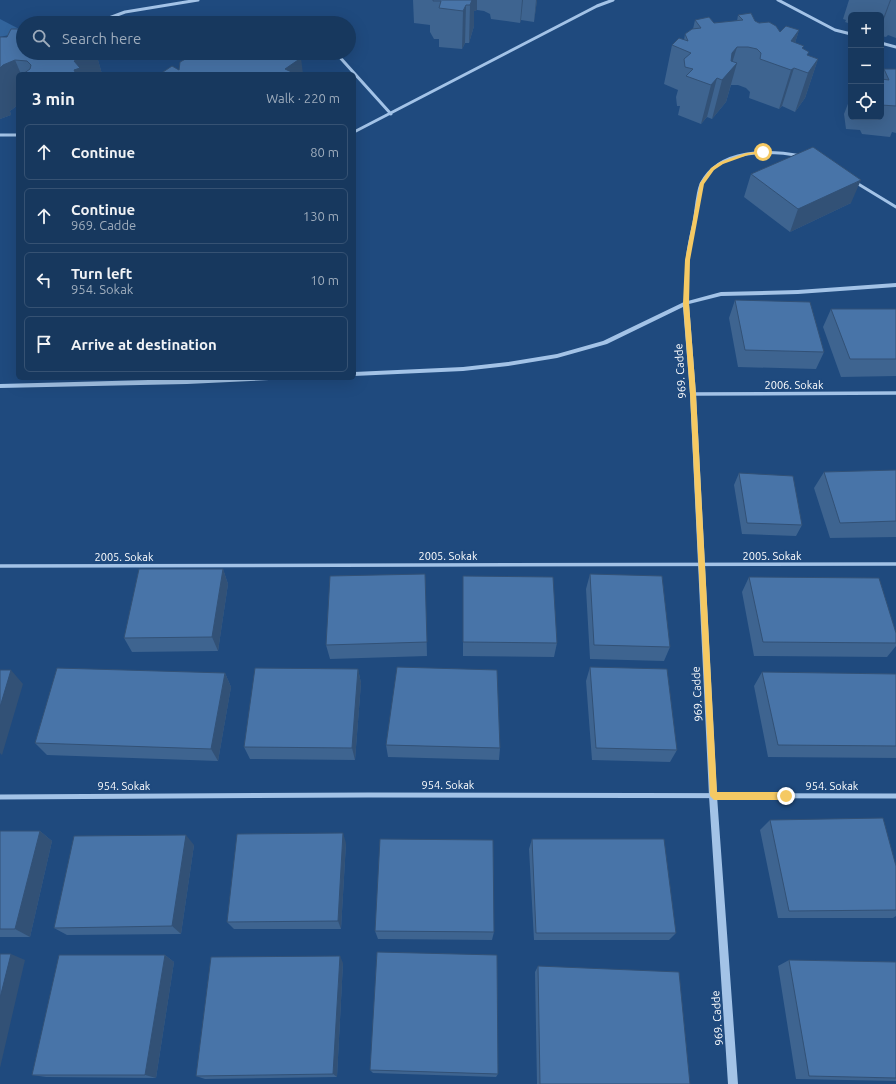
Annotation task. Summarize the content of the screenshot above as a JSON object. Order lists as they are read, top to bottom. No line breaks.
{"streets":{"street":["969. Cadde","2006. Sokak","2005. Sokak","954. Sokak"]},"crossings":[["969. Cadde","2006. Sokak"],["969. Cadde","2005. Sokak"],["969. Cadde","954. Sokak"]],"page":{"map_buttons":["+","−"],"search":"Search here","heading":["3 min","Walk · 220 m"],"list":[["Continue","80 m"],["Continue","969. Cadde","130 m"],["Turn left","954. Sokak","10 m"],"Arrive at destination"]}}
